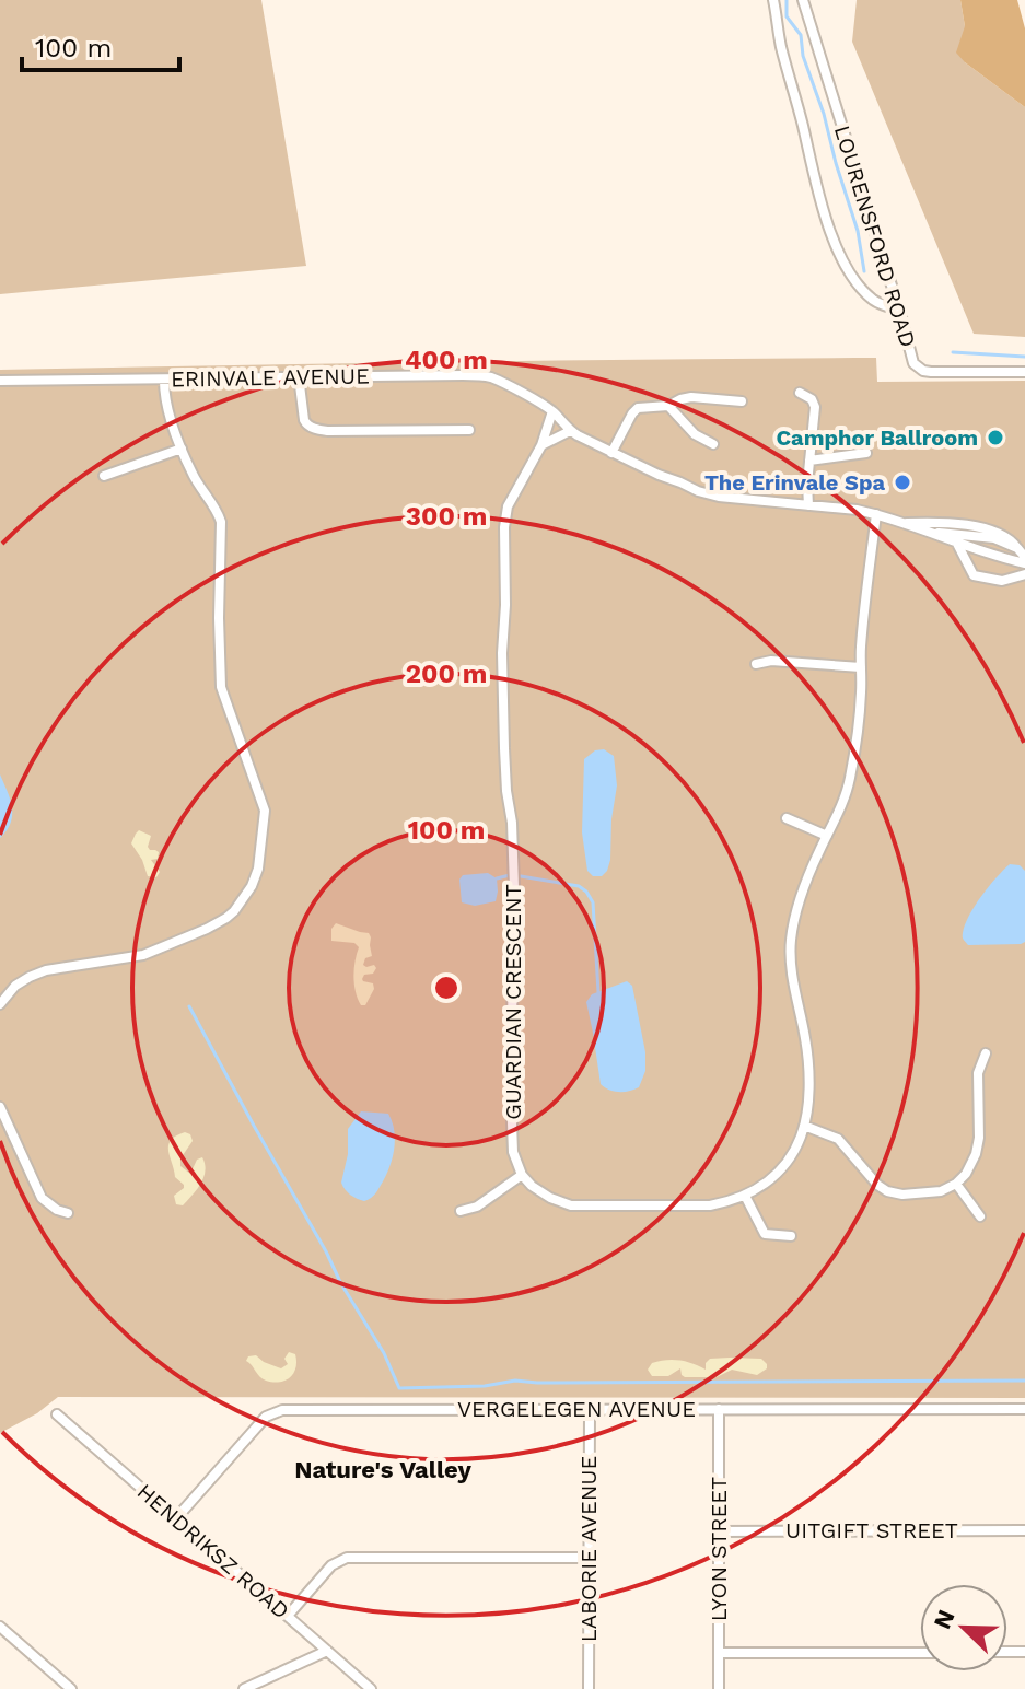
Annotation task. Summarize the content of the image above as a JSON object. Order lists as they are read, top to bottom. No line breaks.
{"streets":{"street":["LOURENSFORD ROAD","ERINVALE AVENUE","GUARDIAN CRESCENT","VERGELEGEN AVENUE","UITGIFT STREET","LABORIE AVENUE","LYON STREET","HENDRIKSZ ROAD"]},"crossings":[["ERINVALE AVENUE","GUARDIAN CRESCENT"],["VERGELEGEN AVENUE","LABORIE AVENUE"],["VERGELEGEN AVENUE","LYON STREET"],["VERGELEGEN AVENUE","HENDRIKSZ ROAD"],["UITGIFT STREET","LYON STREET"]],"districts":["Nature's Valley"],"places":["Camphor Ballroom","The Erinvale Spa"],"scale_bar":"100 m","north":"top left","rings":["400 m","300 m","200 m","100 m"]}
